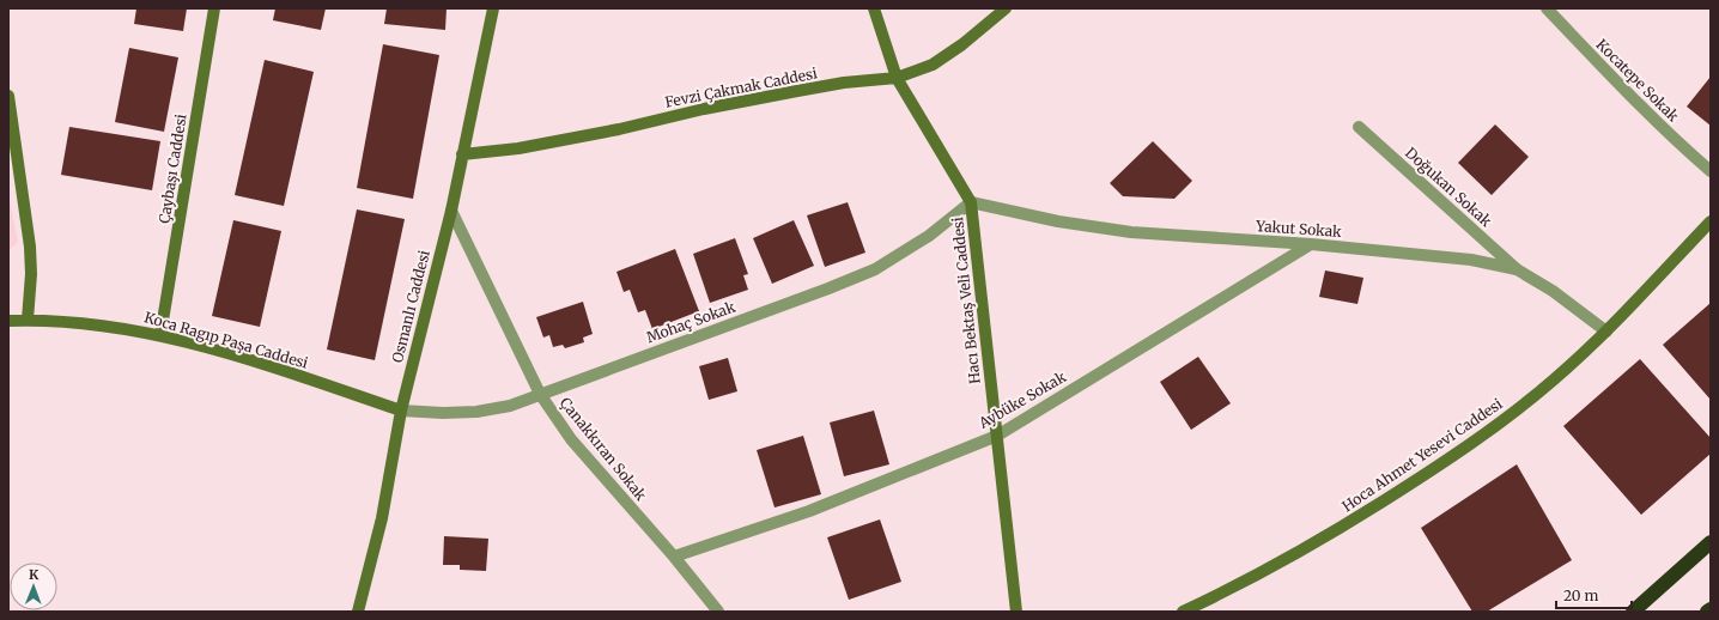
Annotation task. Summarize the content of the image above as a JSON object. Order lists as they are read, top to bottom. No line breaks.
{"streets":{"street":["Kocatepe Sokak","Fevzi Çakmak Caddesi","Çaybaşı Caddesi","Doğukan Sokak","Yakut Sokak","Hacı Bektaş Veli Caddesi","Osmanlı Caddesi","Mohaç Sokak","Koca Ragıp Paşa Caddesi","Aybüke Sokak","Çanakkıran Sokak","Hoca Ahmet Yesevi Caddesi"]},"crossings":[["Fevzi Çakmak Caddesi","Hacı Bektaş Veli Caddesi"],["Fevzi Çakmak Caddesi","Osmanlı Caddesi"],["Çaybaşı Caddesi","Koca Ragıp Paşa Caddesi"],["Doğukan Sokak","Yakut Sokak"],["Yakut Sokak","Hacı Bektaş Veli Caddesi"],["Yakut Sokak","Mohaç Sokak"],["Yakut Sokak","Aybüke Sokak"],["Yakut Sokak","Hoca Ahmet Yesevi Caddesi"],["Hacı Bektaş Veli Caddesi","Mohaç Sokak"],["Hacı Bektaş Veli Caddesi","Aybüke Sokak"],["Osmanlı Caddesi","Mohaç Sokak"],["Osmanlı Caddesi","Koca Ragıp Paşa Caddesi"],["Osmanlı Caddesi","Çanakkıran Sokak"],["Mohaç Sokak","Koca Ragıp Paşa Caddesi"],["Mohaç Sokak","Çanakkıran Sokak"],["Aybüke Sokak","Çanakkıran Sokak"]],"scale_bar":"20 m","north":"top"}
